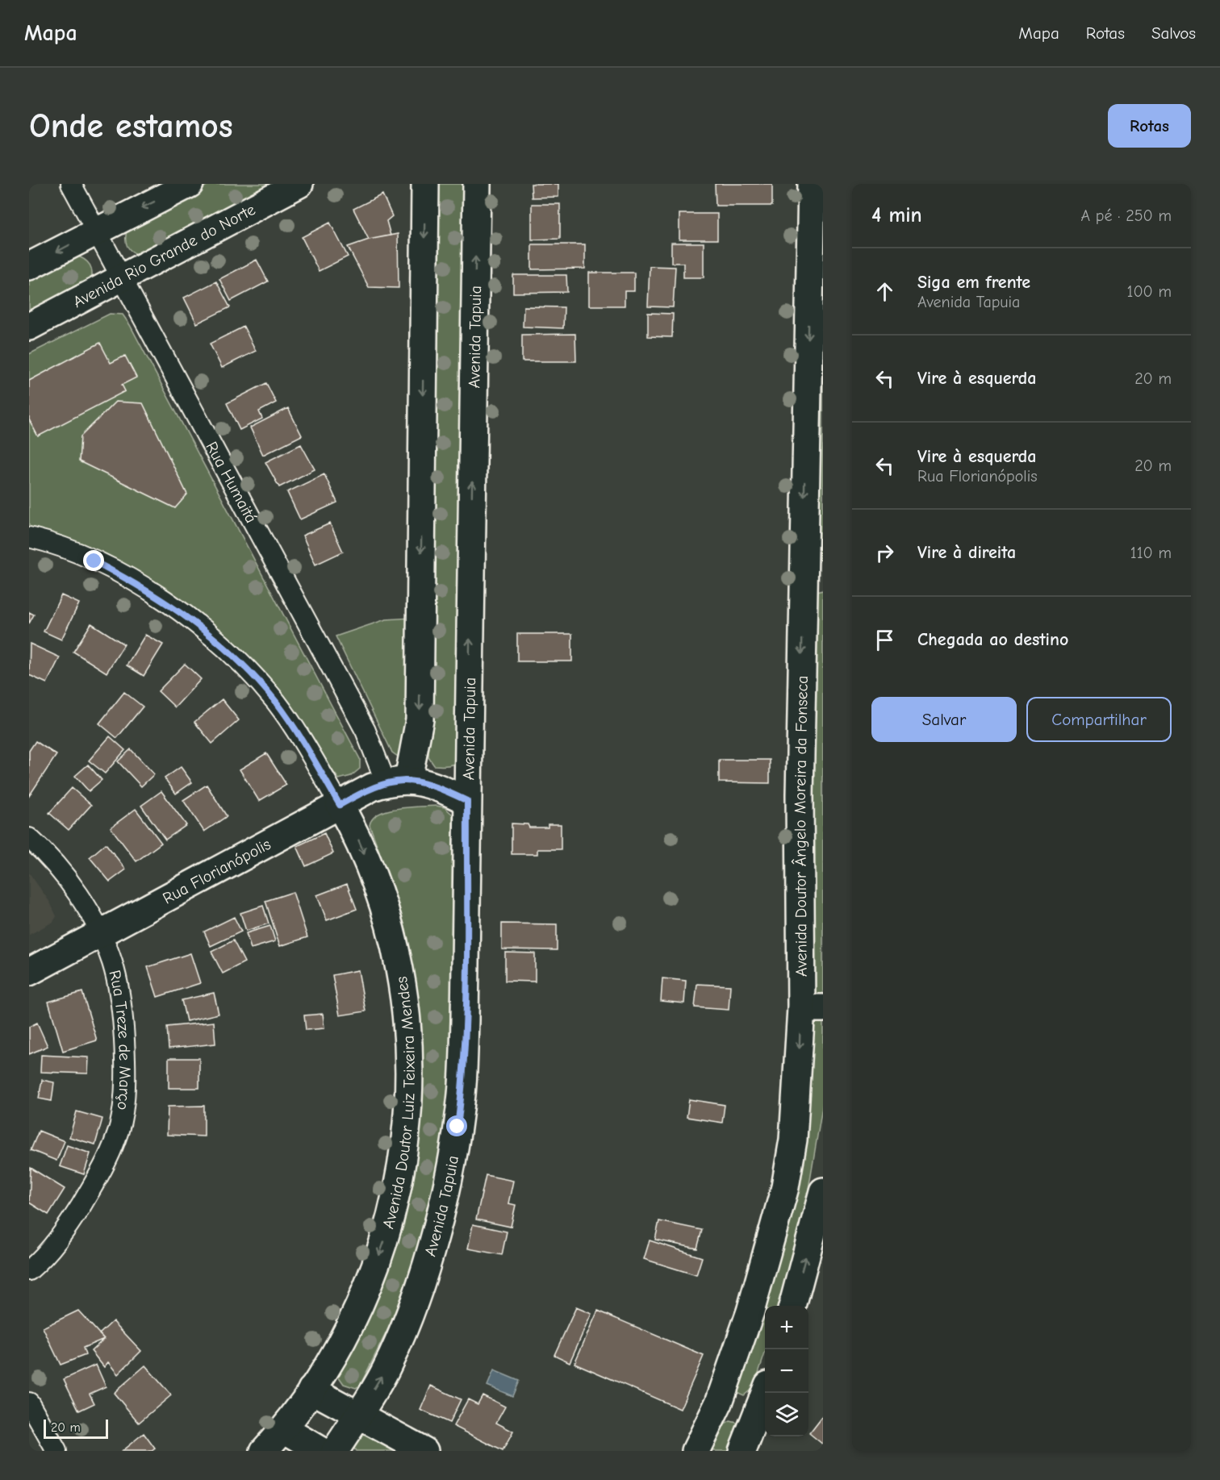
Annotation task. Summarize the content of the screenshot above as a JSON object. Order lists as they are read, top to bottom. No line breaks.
{"streets":{"street":["Avenida Rio Grande do Norte","Avenida Tapuia","Rua Humaitá","Avenida Doutor Ângelo Moreira da Fonseca","Rua Florianópolis","Rua Treze de Março","Avenida Doutor Luiz Teixeira Mendes"]},"crossings":[["Avenida Rio Grande do Norte","Rua Humaitá"],["Rua Humaitá","Rua Florianópolis"],["Rua Florianópolis","Rua Treze de Março"],["Rua Florianópolis","Avenida Doutor Luiz Teixeira Mendes"]],"one_way":["Avenida Doutor Ângelo Moreira da Fonseca","Avenida Doutor Luiz Teixeira Mendes"],"scale_bar":"20 m","page":{"header":"Mapa","nav":["Mapa","Rotas","Salvos"],"buttons":["Rotas",["Salvar","Compartilhar"]],"title":"Onde estamos","heading":["4 min","A pé · 250 m"],"list":[["Siga em frente","Avenida Tapuia","100 m"],["Vire à esquerda","20 m"],["Vire à esquerda","Rua Florianópolis","20 m"],["Vire à direita","110 m"],"Chegada ao destino"],"map_buttons":["+","−"],"scale":"20 m"}}
